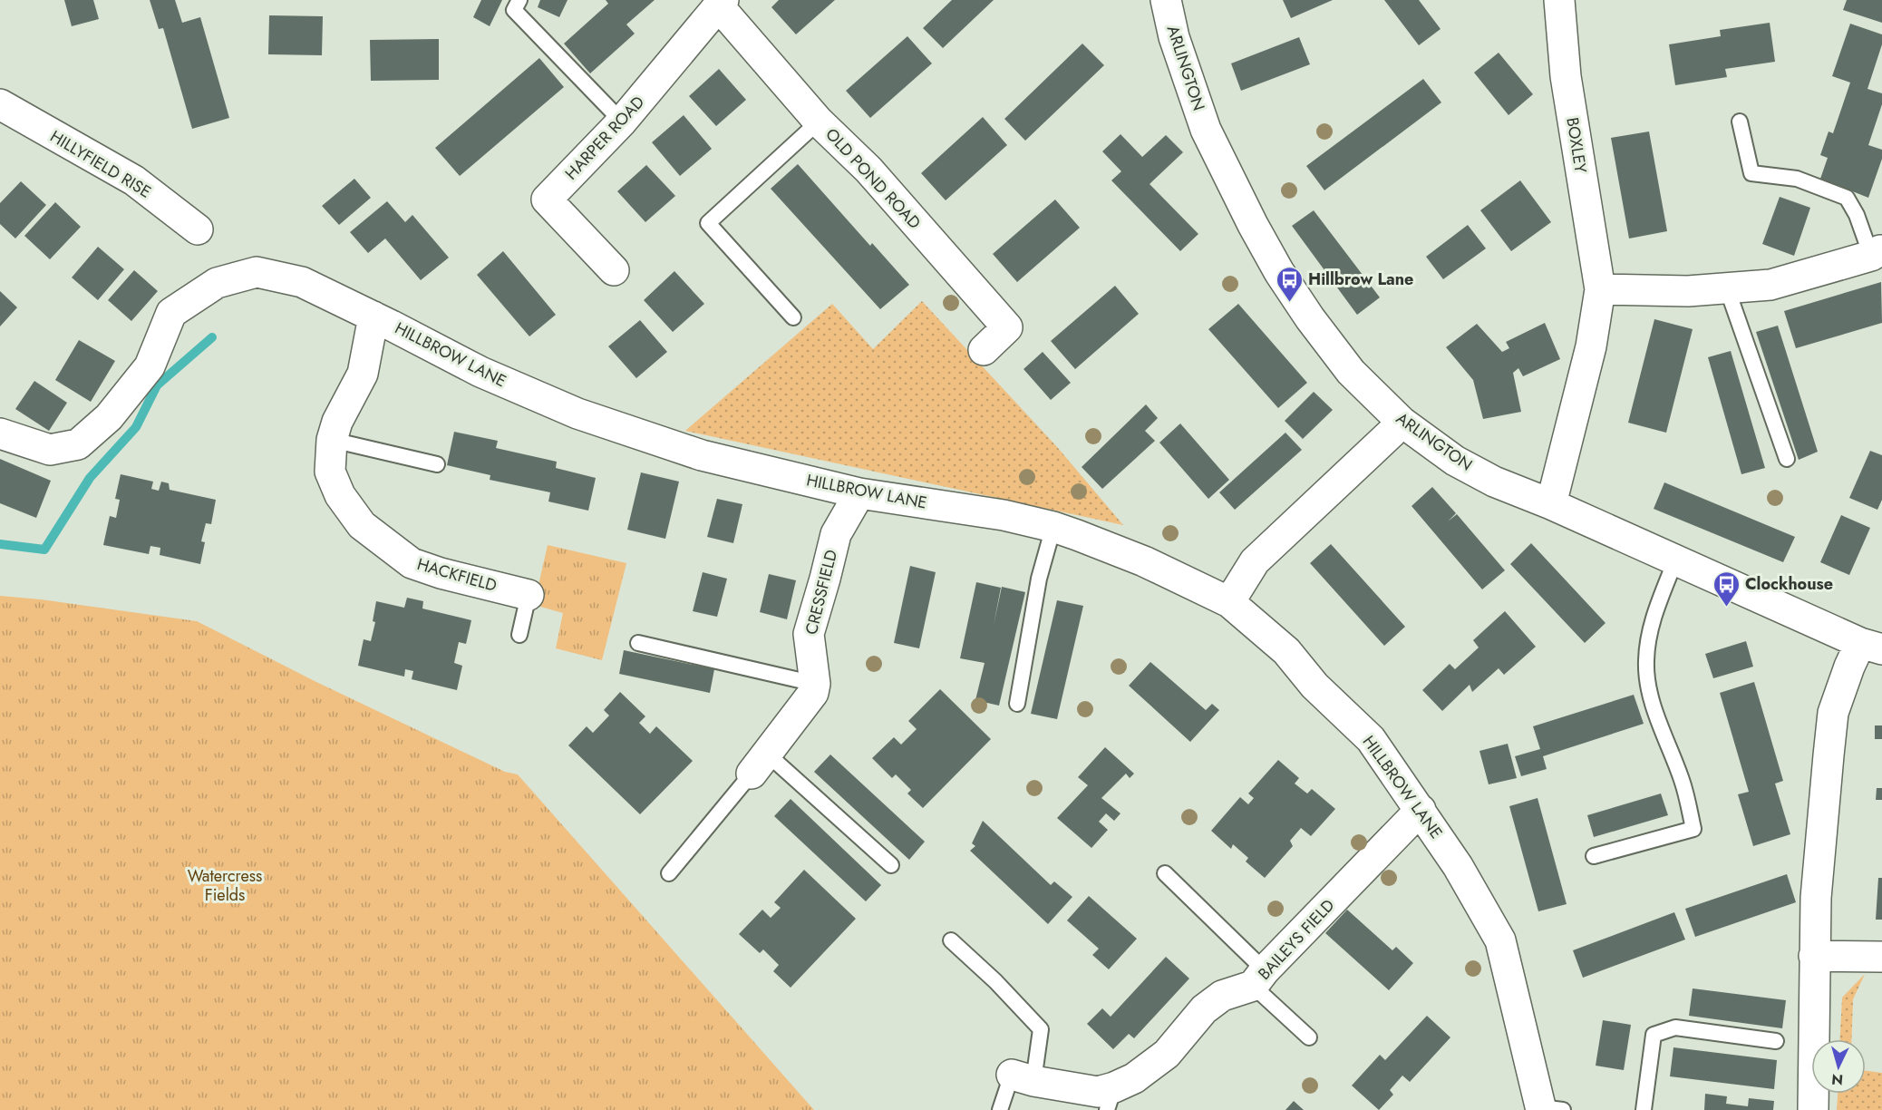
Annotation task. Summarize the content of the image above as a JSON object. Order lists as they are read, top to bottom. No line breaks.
{"streets":{"street":["ARLINGTON","HARPER ROAD","BOXLEY","HILLYFIELD RISE","OLD POND ROAD","HILLBROW LANE","HACKFIELD","CRESSFIELD","BAILEYS FIELD"]},"crossings":[["ARLINGTON","BOXLEY"],["HARPER ROAD","OLD POND ROAD"],["HILLBROW LANE","HACKFIELD"],["HILLBROW LANE","CRESSFIELD"],["HILLBROW LANE","BAILEYS FIELD"]],"parks":["Watercress Fields"],"places":{"bus stop":["Hillbrow Lane","Clockhouse"]},"north":"bottom"}
